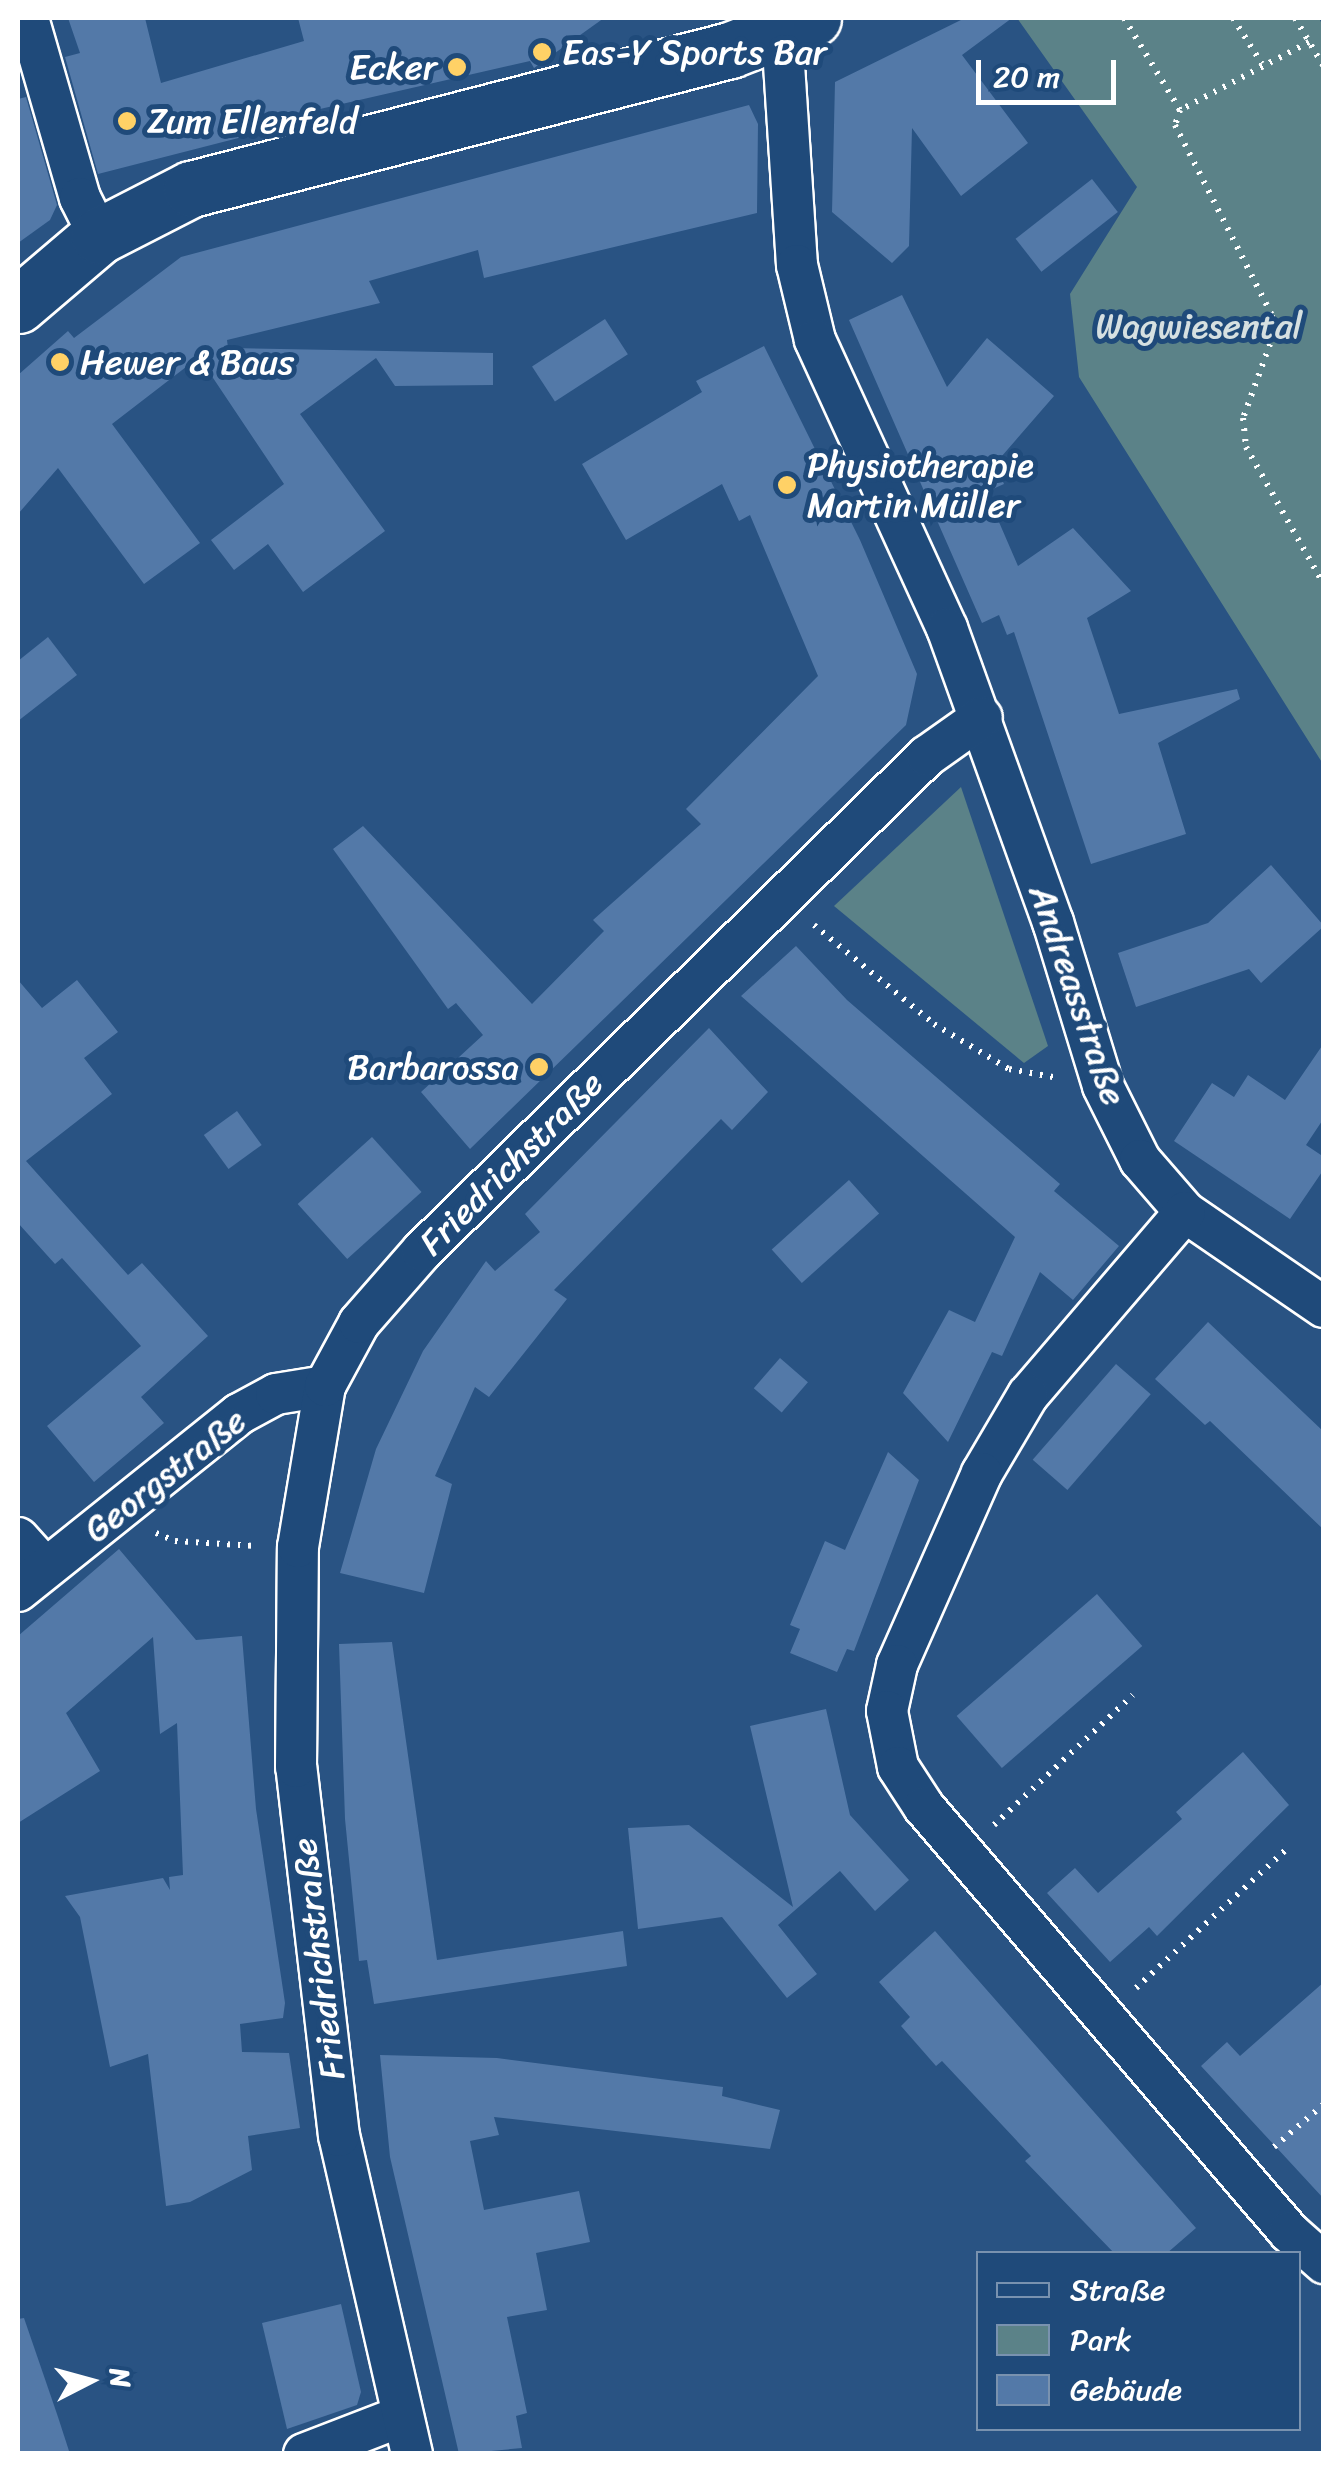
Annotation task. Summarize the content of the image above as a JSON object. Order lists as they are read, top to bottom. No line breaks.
{"streets":{"street":["Andreasstraße","Friedrichstraße","Georgstraße"]},"crossings":[["Andreasstraße","Friedrichstraße"],["Friedrichstraße","Georgstraße"]],"parks":["Wagwiesental"],"places":["Eas-Y Sports Bar","Ecker","Zum Ellenfeld","Hewer & Baus","Physiotherapie Martin Müller","Barbarossa"],"legend":["Straße","Park","Gebäude"],"scale_bar":"20 m","north":"right"}
